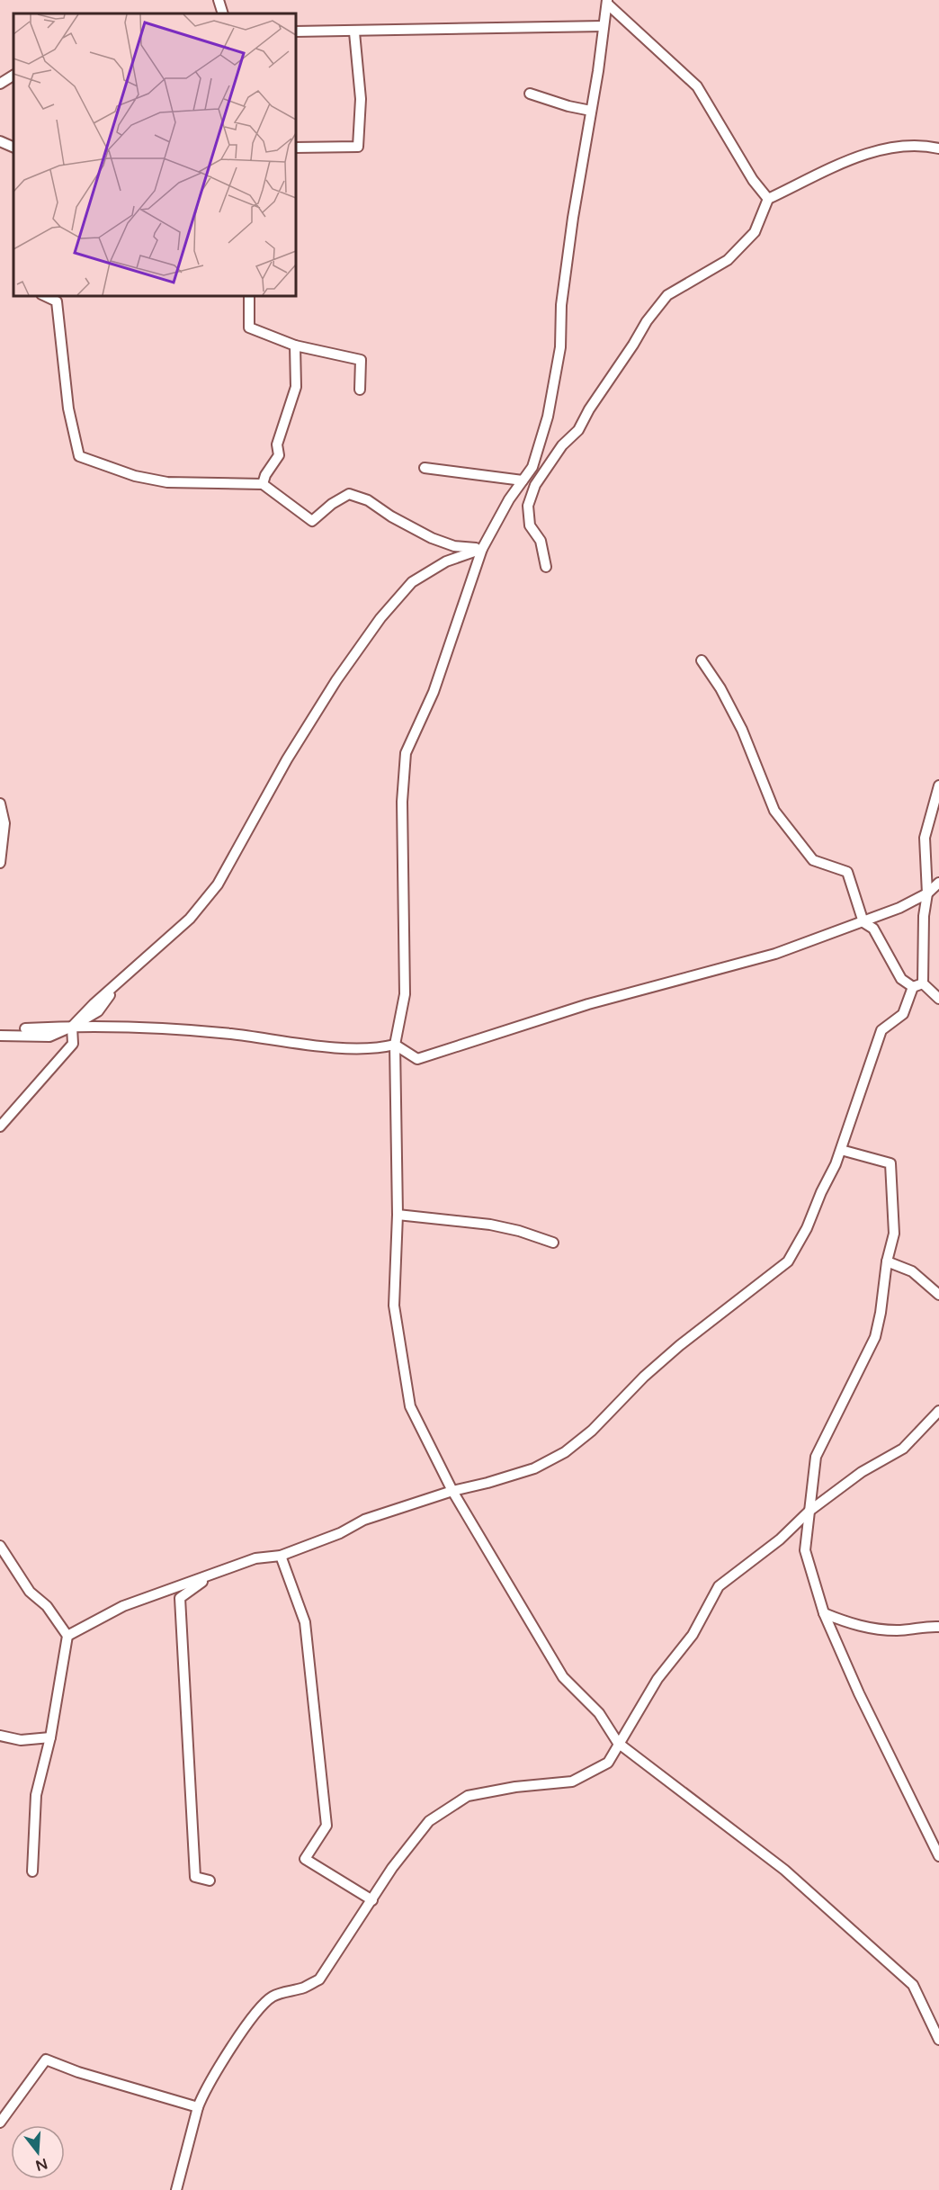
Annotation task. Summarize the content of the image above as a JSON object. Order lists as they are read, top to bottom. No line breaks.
{"north":"bottom"}
